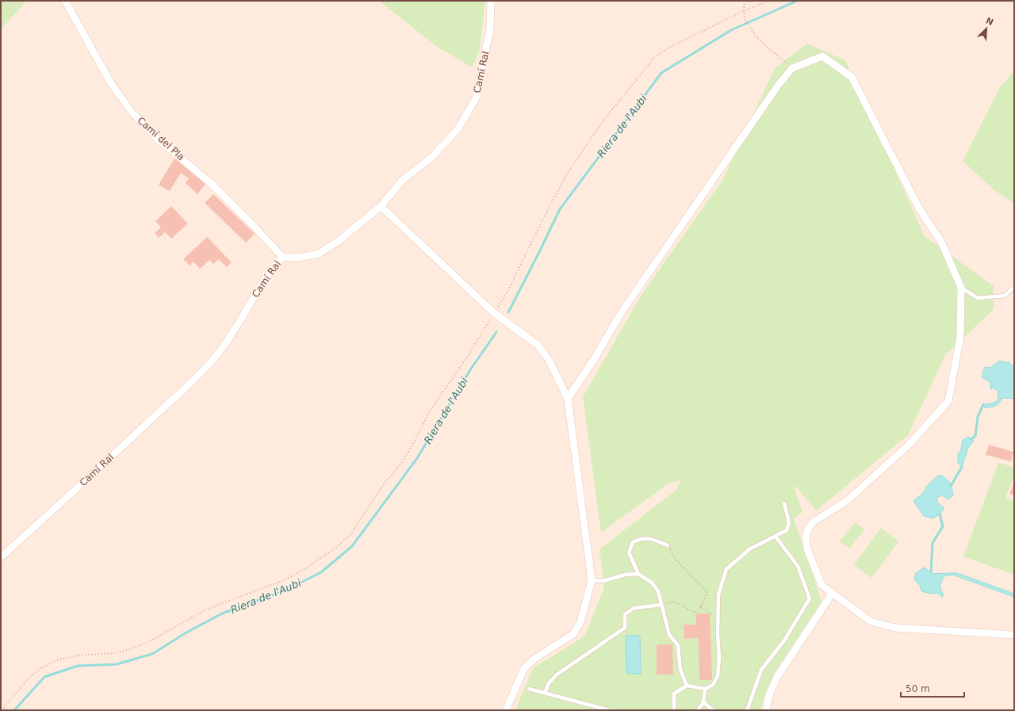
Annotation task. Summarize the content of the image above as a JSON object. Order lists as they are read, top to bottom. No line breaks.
{"streets":{"street":["Camí Ral","Camí del Pla"]},"crossings":[["Camí Ral","Camí del Pla"]],"water":["Riera de l'Aubi"],"scale_bar":"50 m","north":"top right"}
